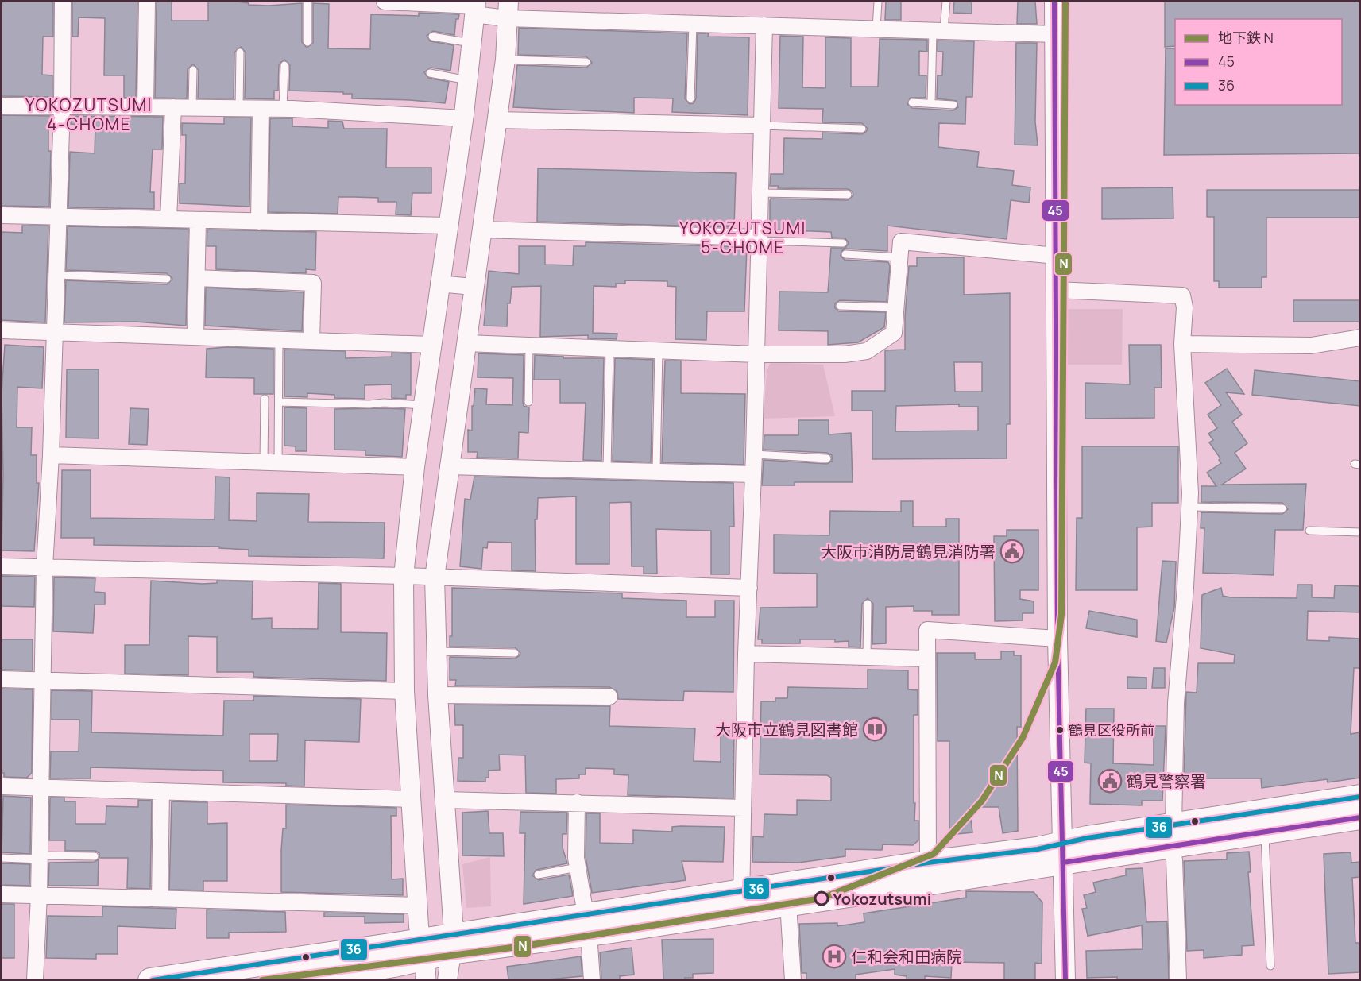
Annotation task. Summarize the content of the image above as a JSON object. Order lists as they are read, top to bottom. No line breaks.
{"districts":["YOKOZUTSUMI 4-CHOME","YOKOZUTSUMI 5-CHOME"],"places":{"public building":["大阪市消防局鶴見消防署","鶴見警察署"],"library":["大阪市立鶴見図書館"],"other":["鶴見区役所前","Yokozutsumi"],"hospital":["仁和会和田病院"]},"lines":["metro line N","transit line 45","transit line 36"],"legend":["地下鉄 N","45","36"]}
